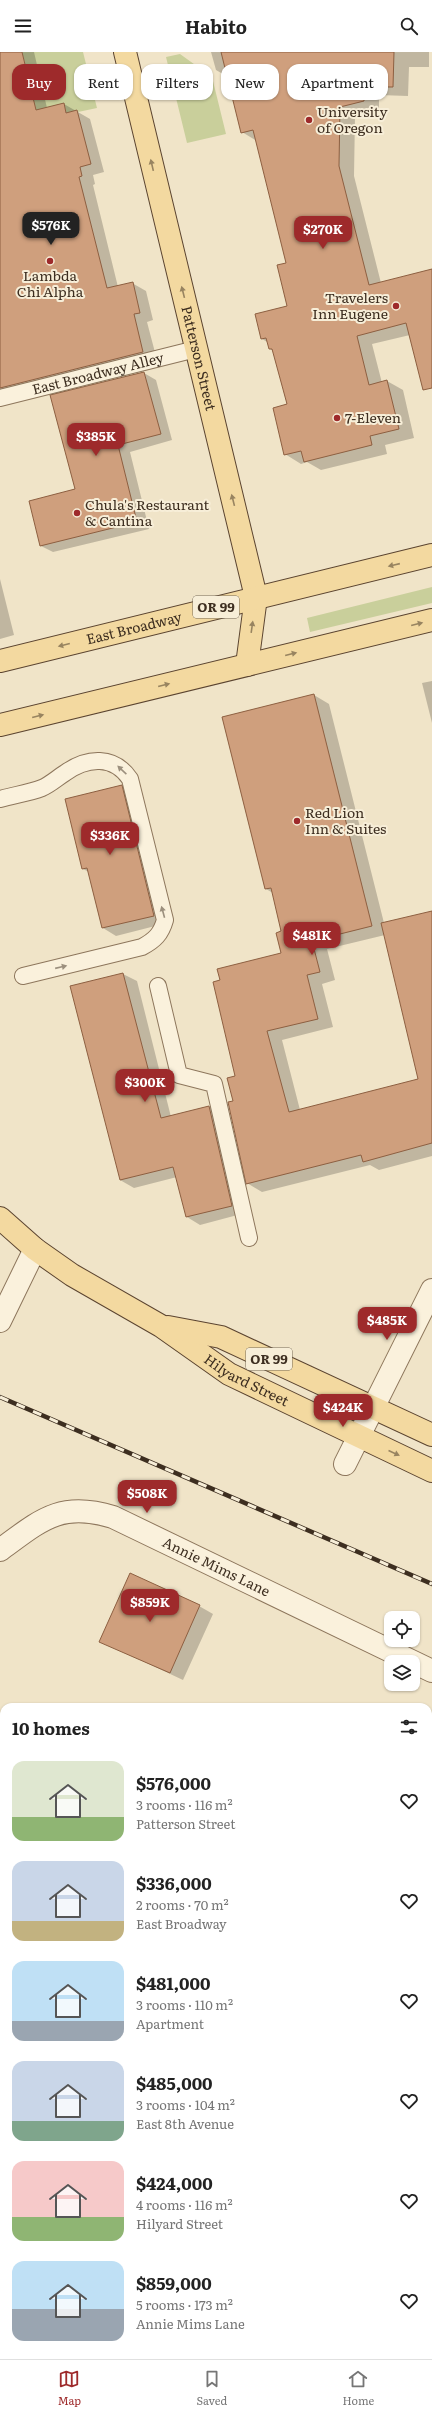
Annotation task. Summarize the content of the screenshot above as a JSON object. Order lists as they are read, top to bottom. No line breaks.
{"streets":{"main road":["Patterson Street","OR 99","East Broadway","Hilyard Street"],"street":["Annie Mims Lane"],"lane":["East Broadway Alley"]},"crossings":[["Patterson Street","East Broadway Alley"],["Patterson Street","East Broadway"],["OR 99","Hilyard Street"]],"one_way":["Patterson Street"],"places":["University of Oregon","Lambda Chi Alpha","Travelers Inn Eugene","7-Eleven","Chula's Restaurant & Cantina","Red Lion Inn & Suites"],"page":{"header":"Habito","chip":["Buy","Rent","Filters","New","Apartment"],"price":["$576K","$270K","$385K","$336K","$481K","$300K","$485K","$424K","$508K","$859K"],"heading":"10 homes","list":[{"name":"$576,000","note":"3 rooms · 116 m² · Patterson Street"},{"name":"$336,000","note":"2 rooms · 70 m² · East Broadway"},{"name":"$481,000","note":"3 rooms · 110 m² · Apartment"},{"name":"$485,000","note":"3 rooms · 104 m² · East 8th Avenue"},{"name":"$424,000","note":"4 rooms · 116 m² · Hilyard Street"},{"name":"$859,000","note":"5 rooms · 173 m² · Annie Mims Lane"}],"tabs":["Map","Saved","Home"]}}
